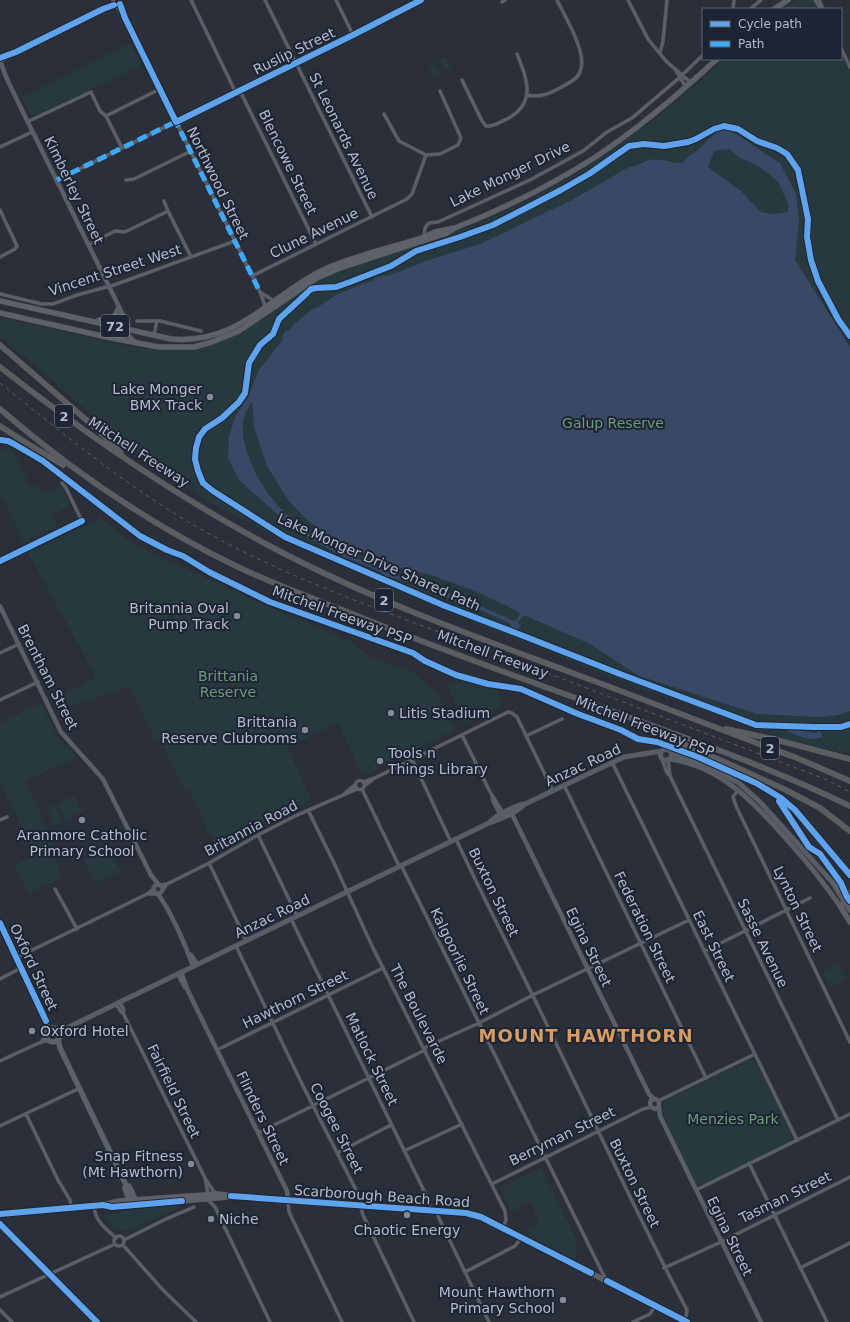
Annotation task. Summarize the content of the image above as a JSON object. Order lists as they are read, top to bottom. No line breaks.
{"streets":{"highway":["2","Mitchell Freeway"],"main road":["Lake Monger Drive","72","Anzac Road","Oxford Street","Scarborough Beach Road"],"street":["Ruslip Street","St Leonards Avenue","Blencowe Street","Northwood Street","Kimberley Street","Clune Avenue","Vincent Street West","Brentham Street","Britannia Road","Buxton Street","Lynton Street","Federation Street","Sasse Avenue","East Street","Egina Street","Kalgoorlie Street","Hawthorn Street","The Boulevarde","Matlock Street","Fairfield Street","Flinders Street","Coogee Street","Berryman Street","Tasman Street"],"cycle path":["Lake Monger Drive Shared Path","Mitchell Freeway PSP"]},"crossings":[["Ruslip Street","St Leonards Avenue"],["Ruslip Street","Blencowe Street"],["Ruslip Street","Northwood Street"],["Ruslip Street","Kimberley Street"],["St Leonards Avenue","Clune Avenue"],["Blencowe Street","Clune Avenue"],["Lake Monger Drive","Northwood Street"],["Lake Monger Drive","Kimberley Street"],["Northwood Street","Clune Avenue"],["Northwood Street","Vincent Street West"],["Kimberley Street","Vincent Street West"],["Brentham Street","Anzac Road"],["Brentham Street","Britannia Road"],["Anzac Road","Buxton Street"],["Anzac Road","Federation Street"],["Anzac Road","Sasse Avenue"],["Anzac Road","East Street"],["Anzac Road","Egina Street"],["Anzac Road","Kalgoorlie Street"],["Anzac Road","Oxford Street"],["Anzac Road","The Boulevarde"],["Anzac Road","Matlock Street"],["Anzac Road","Fairfield Street"],["Anzac Road","Flinders Street"],["Anzac Road","Coogee Street"],["Britannia Road","Oxford Street"],["Britannia Road","The Boulevarde"],["Buxton Street","Berryman Street"],["Buxton Street","Scarborough Beach Road"],["Buxton Street","Tasman Street"],["Federation Street","Berryman Street"],["East Street","Berryman Street"],["Egina Street","Berryman Street"],["Egina Street","Tasman Street"],["Kalgoorlie Street","Berryman Street"],["Kalgoorlie Street","Scarborough Beach Road"],["Hawthorn Street","The Boulevarde"],["Hawthorn Street","Matlock Street"],["Hawthorn Street","Flinders Street"],["Hawthorn Street","Coogee Street"],["The Boulevarde","Berryman Street"],["The Boulevarde","Scarborough Beach Road"],["Matlock Street","Scarborough Beach Road"],["Fairfield Street","Scarborough Beach Road"],["Flinders Street","Scarborough Beach Road"],["Coogee Street","Scarborough Beach Road"]],"districts":["MOUNT HAWTHORN"],"parks":["Galup Reserve","Brittania Reserve","Menzies Park"],"places":["Lake Monger BMX Track","Britannia Oval Pump Track","Litis Stadium","Brittania Reserve Clubrooms","Tools n Things Library","Aranmore Catholic Primary School","Oxford Hotel","Snap Fitness (Mt Hawthorn)","Chaotic Energy","Niche","Mount Hawthorn Primary School"],"legend":["Cycle path","Path"]}
